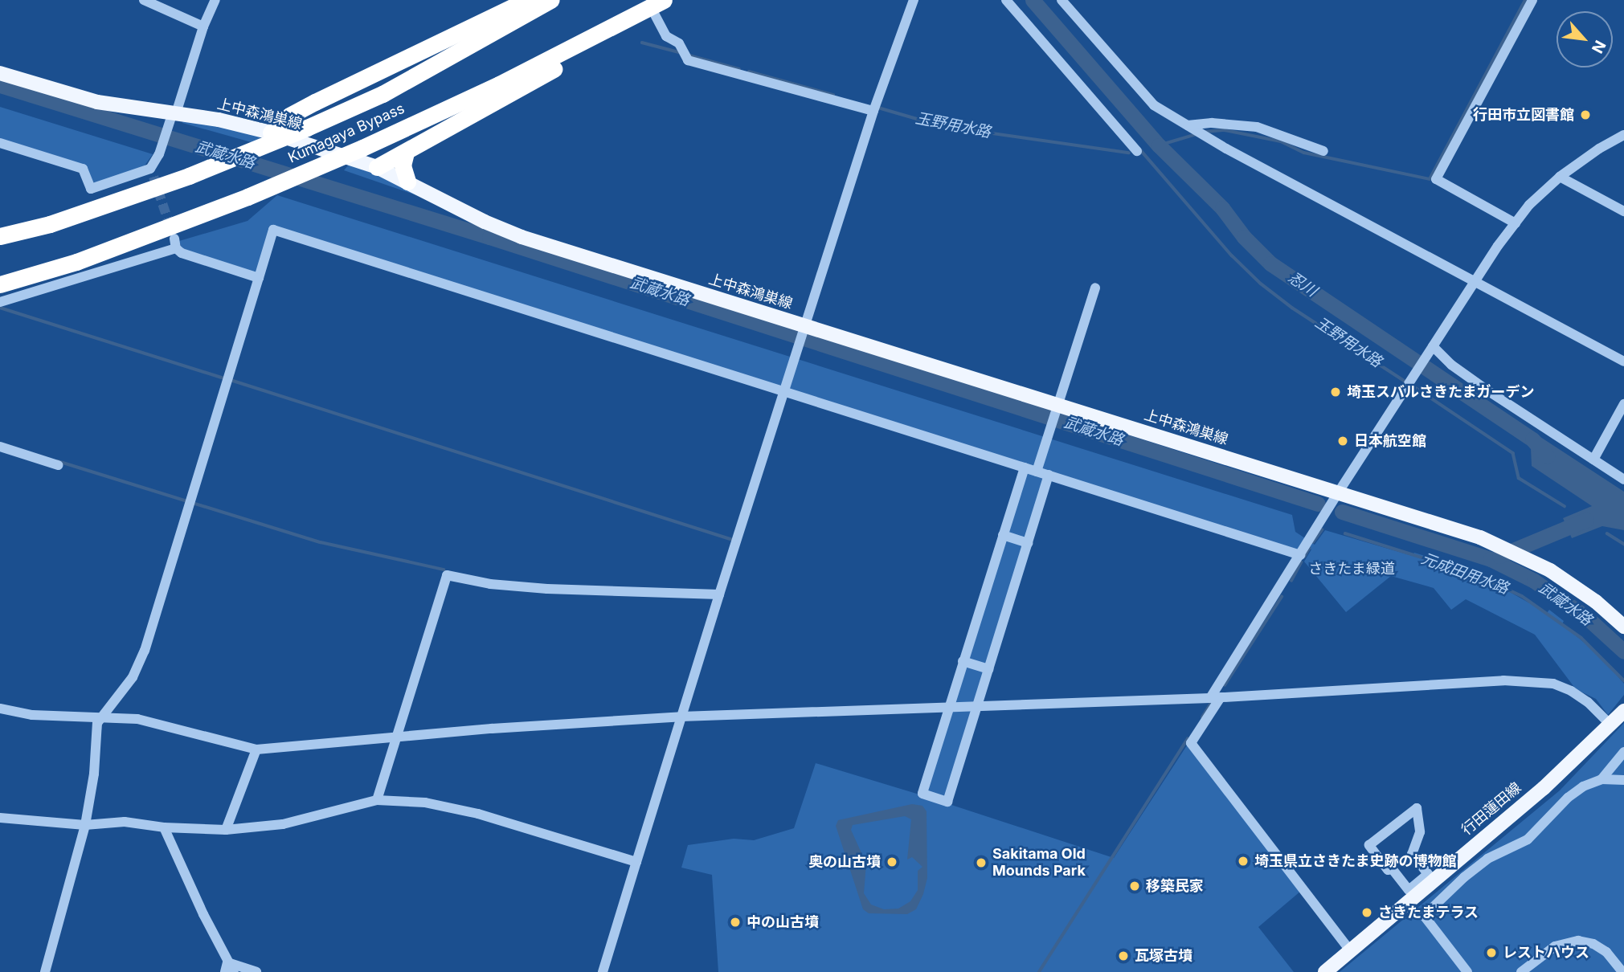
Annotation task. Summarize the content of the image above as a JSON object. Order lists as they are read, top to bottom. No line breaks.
{"streets":{"highway":["Kumagaya Bypass"],"main road":["上中森鴻巣線","行田蓮田線"]},"water":["玉野用水路","武蔵水路","忍川","元成田用水路"],"parks":["さきたま緑道"],"places":["行田市立図書館","埼玉スバルさきたまガーデン","日本航空館","埼玉県立さきたま史跡の博物館","奥の山古墳","Sakitama Old Mounds Park","移築民家","さきたまテラス","中の山古墳","レストハウス","瓦塚古墳"],"north":"bottom right"}
